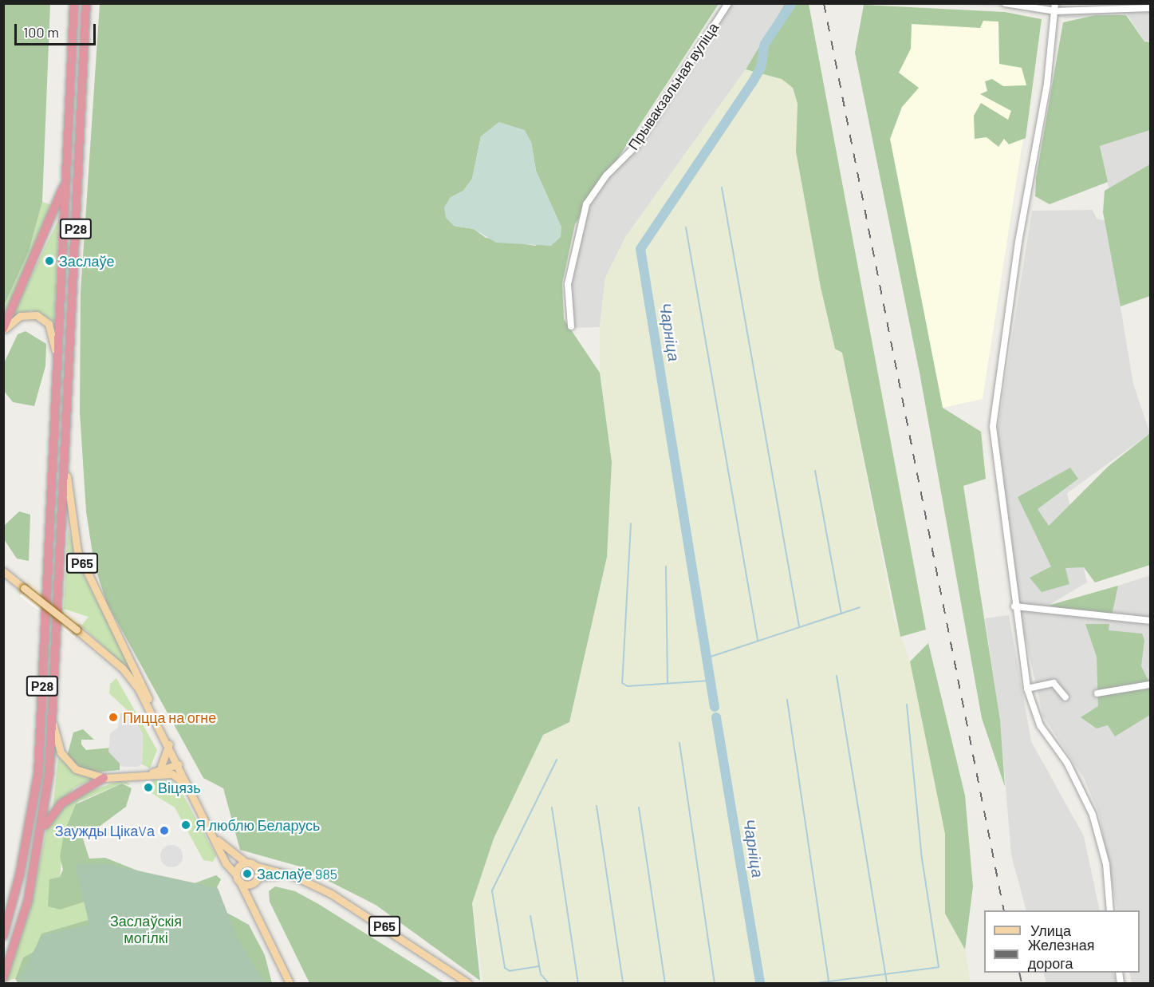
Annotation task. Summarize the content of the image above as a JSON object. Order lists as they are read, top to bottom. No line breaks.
{"streets":{"highway":["Р28"],"main road":["Р65"],"street":["Прывакзальная вуліца"]},"crossings":[["Р28","Р65"]],"water":["Чарніца"],"parks":["Заслаўскія могілкі"],"places":["Заслаўе","Пицца на огне","Віцязь","Я люблю Беларусь","Заужды ЦікаVа","Заслаўе 985"],"legend":["Улица","Железная дорога"],"scale_bar":"100 m"}
